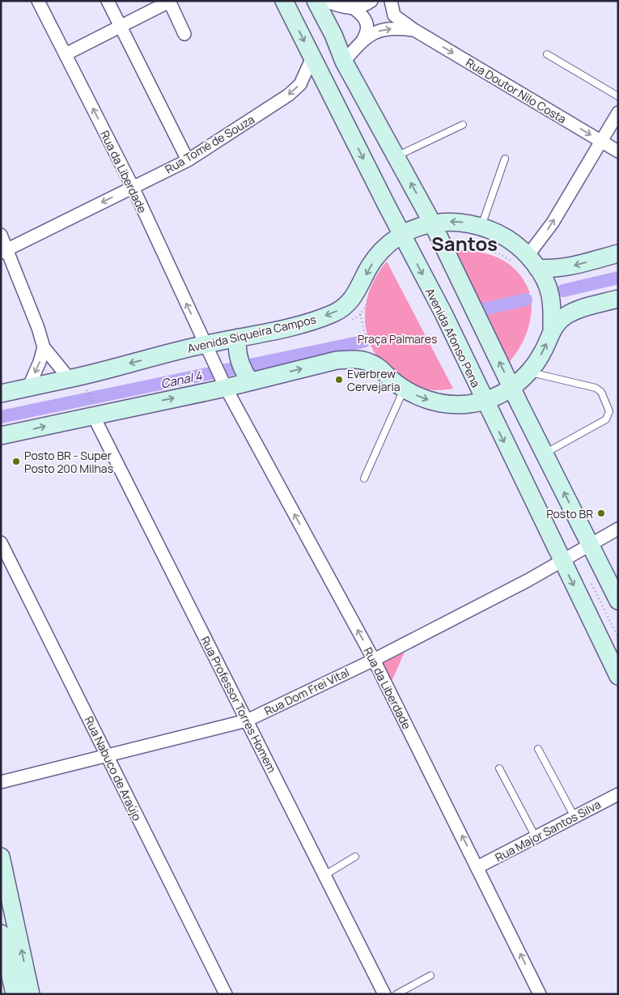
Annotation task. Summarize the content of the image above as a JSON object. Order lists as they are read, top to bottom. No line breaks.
{"streets":{"main road":["Avenida Siqueira Campos","Avenida Afonso Pena"],"street":["Rua Doutor Nilo Costa","Rua Tomé de Souza","Rua da Liberdade","Rua Dom Frei Vital","Rua Professor Torres Homem","Rua Nabuco de Araújo","Rua Major Santos Silva"]},"crossings":[["Rua Tomé de Souza","Rua da Liberdade"],["Rua Tomé de Souza","Avenida Afonso Pena"],["Rua da Liberdade","Avenida Siqueira Campos"],["Rua da Liberdade","Rua Dom Frei Vital"],["Rua da Liberdade","Rua Major Santos Silva"],["Avenida Siqueira Campos","Avenida Afonso Pena"],["Avenida Afonso Pena","Rua Dom Frei Vital"],["Rua Dom Frei Vital","Rua Professor Torres Homem"],["Rua Dom Frei Vital","Rua Nabuco de Araújo"]],"one_way":["Rua Doutor Nilo Costa","Rua Tomé de Souza","Rua da Liberdade"],"districts":["Santos"],"water":["Canal 4"],"parks":["Praça Palmares"],"places":["Everbrew Cervejaria","Posto BR - Super Posto 200 Milhas","Posto BR"]}
